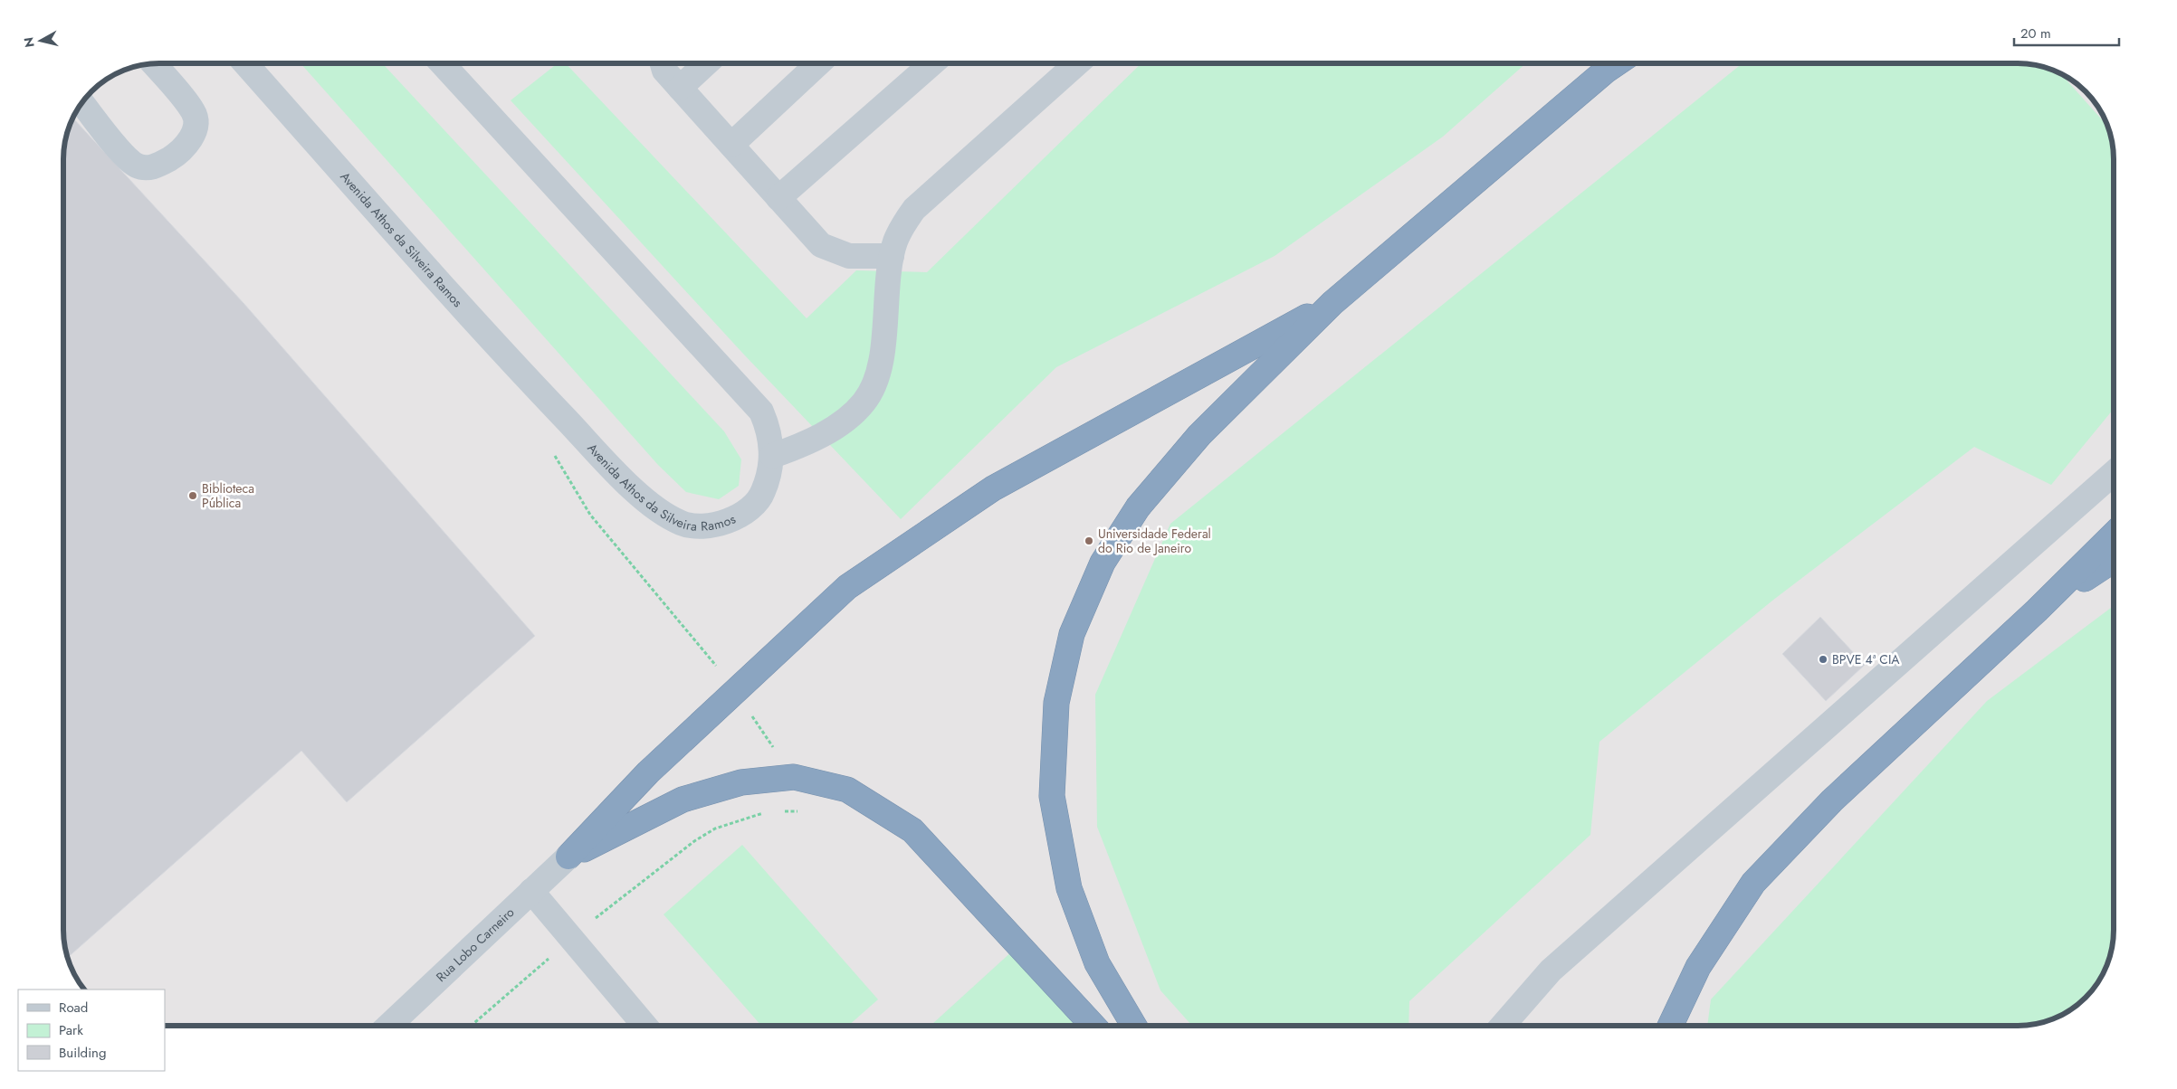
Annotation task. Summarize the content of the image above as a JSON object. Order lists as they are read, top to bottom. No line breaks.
{"streets":{"street":["Avenida Athos da Silveira Ramos","Rua Lobo Carneiro"]},"places":["Biblioteca Pública","Universidade Federal do Rio de Janeiro","BPVE 4ª CIA"],"legend":["Road","Park","Building"],"scale_bar":"20 m","north":"left"}
